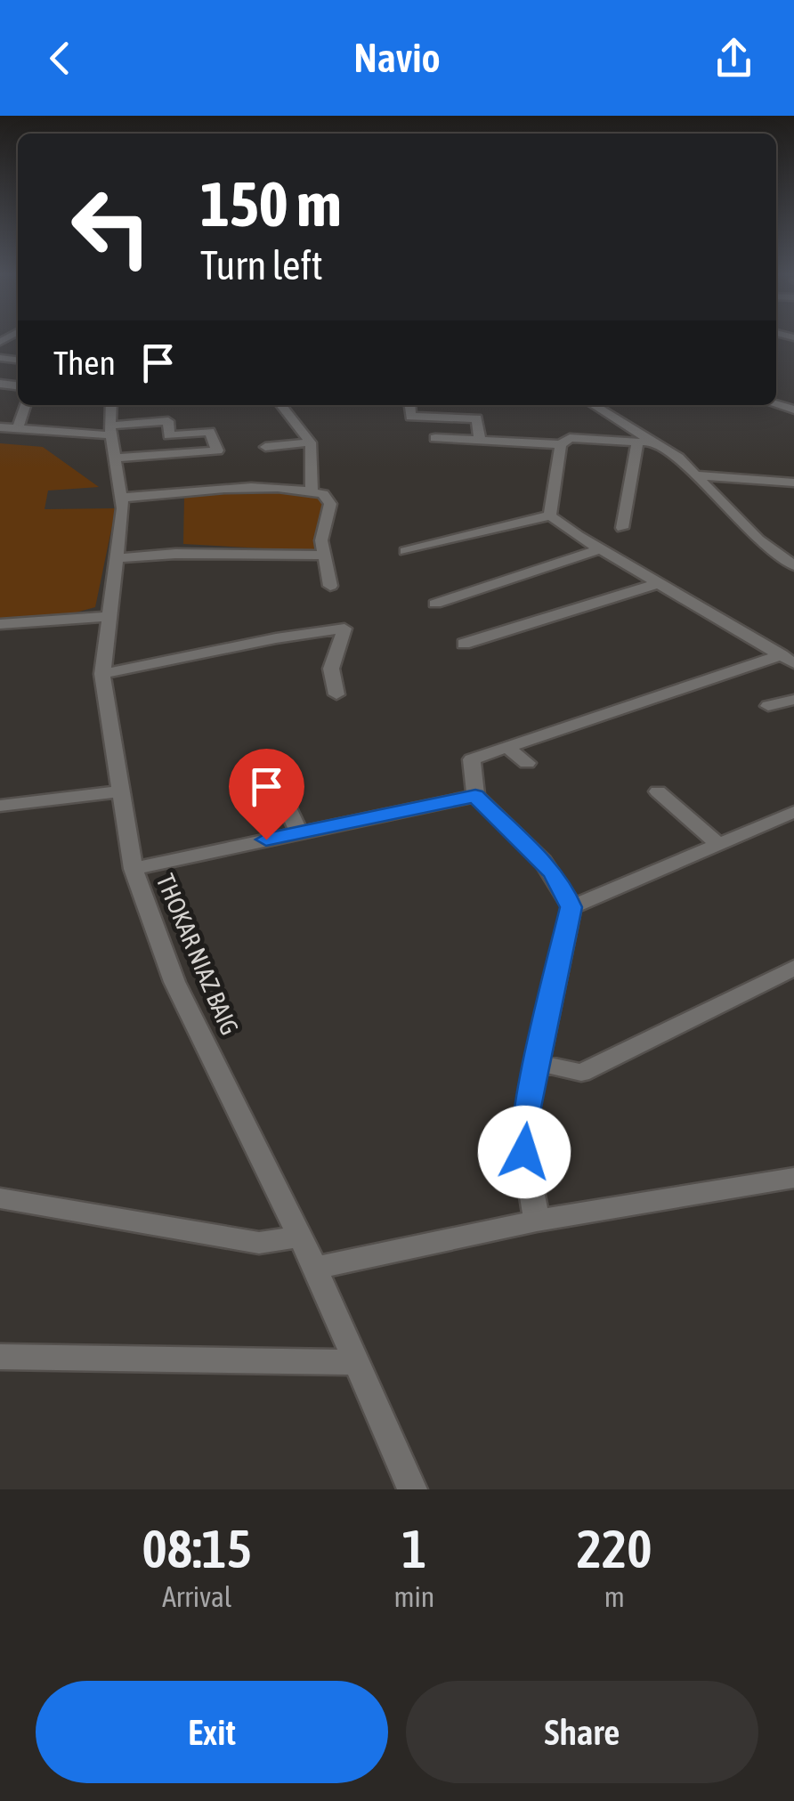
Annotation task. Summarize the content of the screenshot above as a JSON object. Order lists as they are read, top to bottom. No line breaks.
{"streets":{"street":["THOKAR NIAZ BAIG"]},"page":{"header":"Navio","turn":["150 m","Turn left"],"then":"Then","eta":["08:15","Arrival","1","min","220","m"],"buttons":["Exit","Share"]}}
